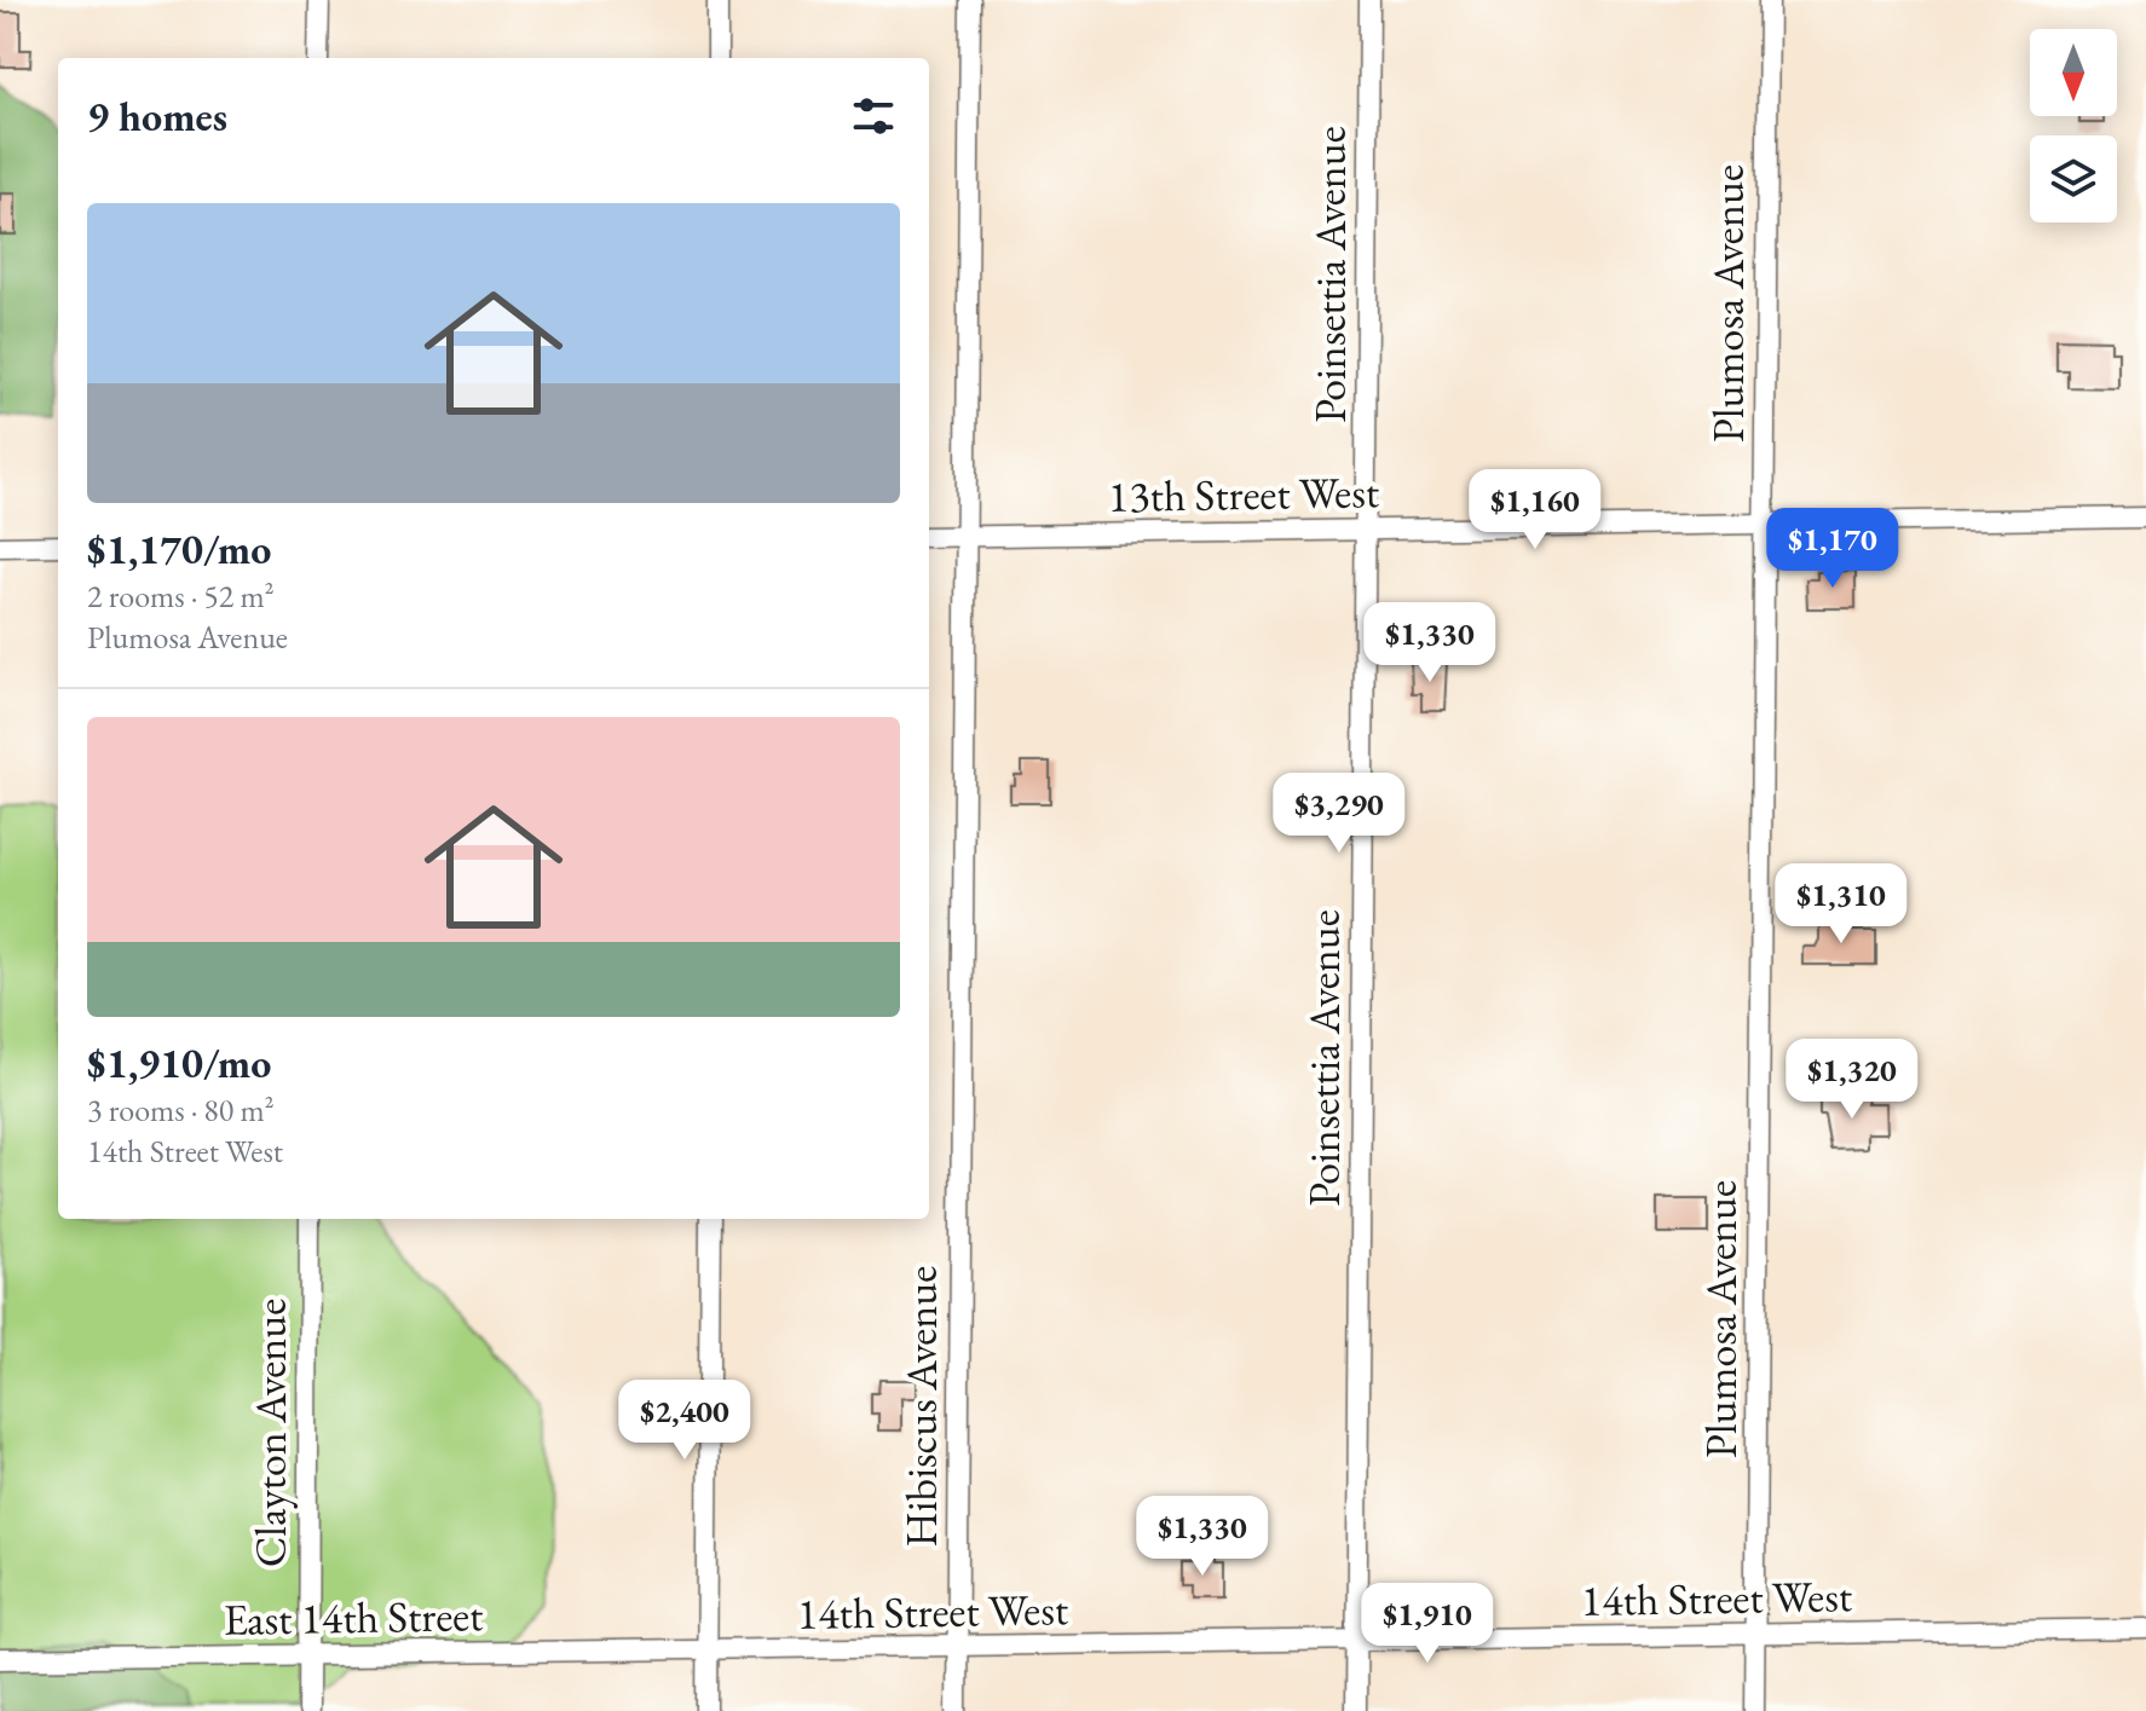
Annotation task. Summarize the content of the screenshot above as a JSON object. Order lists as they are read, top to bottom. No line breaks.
{"streets":{"street":["Poinsettia Avenue","Plumosa Avenue","13th Street West","Hibiscus Avenue","Clayton Avenue","14th Street West","East 14th Street"]},"crossings":[["Poinsettia Avenue","13th Street West"],["Poinsettia Avenue","14th Street West"],["Plumosa Avenue","13th Street West"],["Plumosa Avenue","14th Street West"],["13th Street West","Hibiscus Avenue"],["Hibiscus Avenue","14th Street West"],["Clayton Avenue","East 14th Street"],["14th Street West","East 14th Street"]],"north":"bottom","page":{"heading":"9 homes","list":[{"name":"$1,170/mo","note":"2 rooms · 52 m² · Plumosa Avenue"},{"name":"$1,910/mo","note":"3 rooms · 80 m² · 14th Street West"}],"price":["$1,160","$1,170","$1,330","$3,290","$1,310","$1,320","$2,400","$1,330","$1,910"]}}
